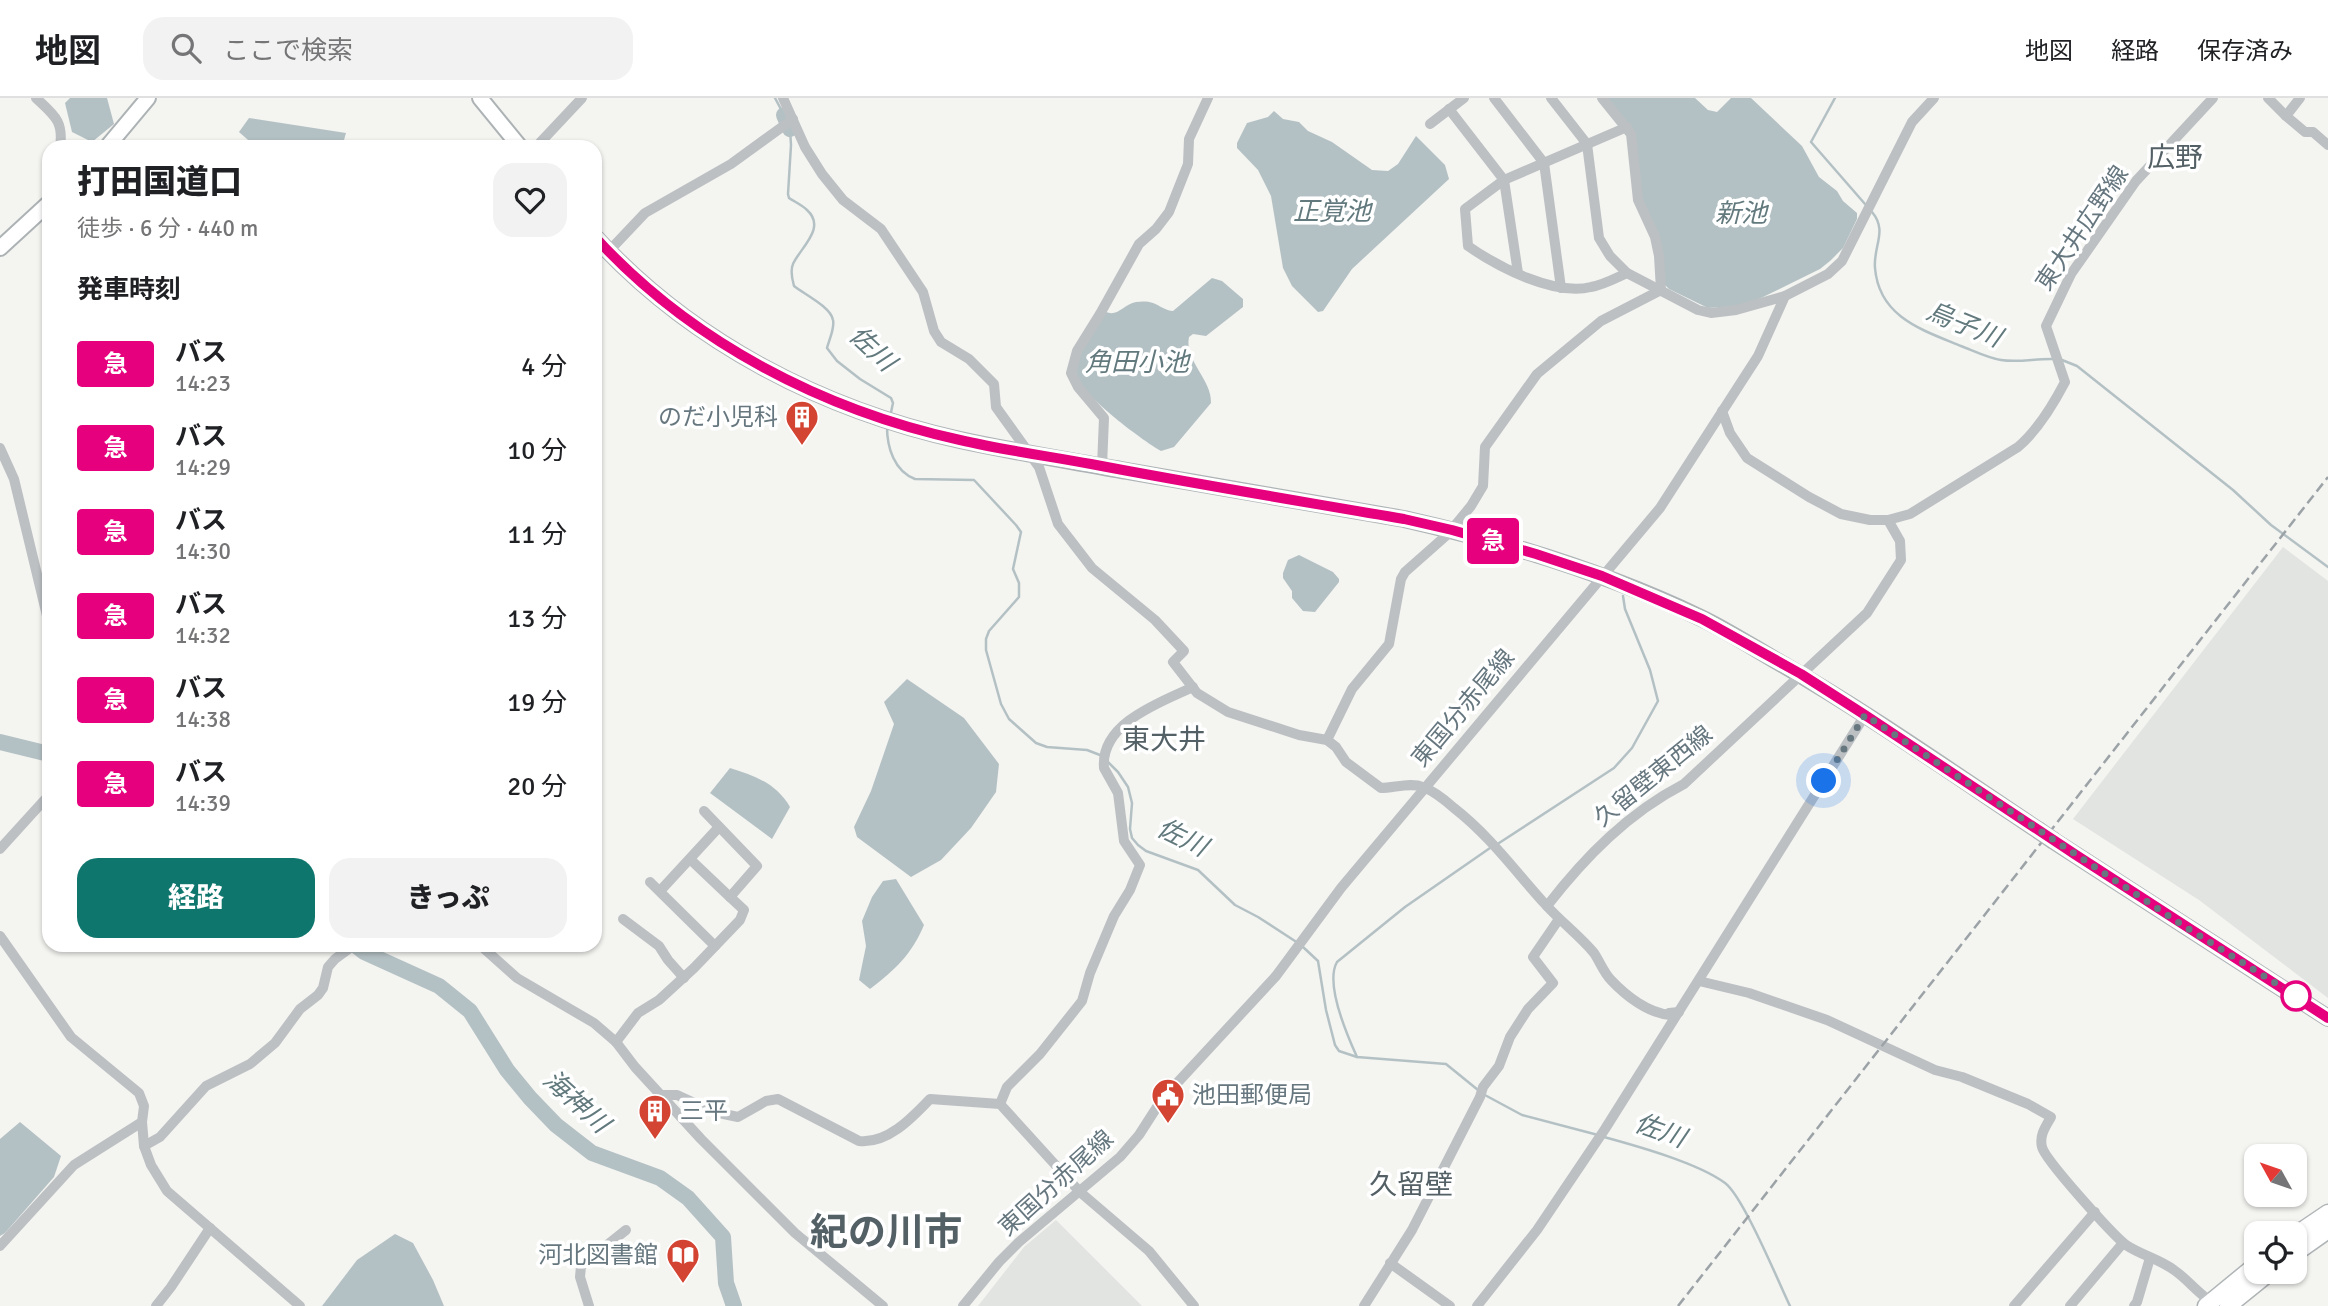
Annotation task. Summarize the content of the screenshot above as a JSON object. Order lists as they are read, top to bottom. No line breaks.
{"streets":{"street":["東大井広野線","東国分赤尾線","久留壁東西線"]},"crossings":[["東大井広野線","東国分赤尾線"],["東大井広野線","久留壁東西線"]],"districts":["広野","東大井","久留壁","紀の川市"],"water":["正覚池","新池","烏子川","佐川","角田小池","海神川"],"places":{"building":["のだ小児科","三平"],"public building":["池田郵便局"],"library":["河北図書館"]},"lines":["bus line 急"],"north":"top left","page":{"header":"地図","search":"ここで検索","nav":["地図","経路","保存済み"],"on_map":"急","heading":[["打田国道口","徒歩 · 6 分 · 440 m"],"発車時刻"],"list":[{"mark":"急","name":"バス","note":"14:23","value":"4 分"},{"mark":"急","name":"バス","note":"14:29","value":"10 分"},{"mark":"急","name":"バス","note":"14:30","value":"11 分"},{"mark":"急","name":"バス","note":"14:32","value":"13 分"},{"mark":"急","name":"バス","note":"14:38","value":"19 分"},{"mark":"急","name":"バス","note":"14:39","value":"20 分"}],"buttons":["経路","きっぷ"]}}
